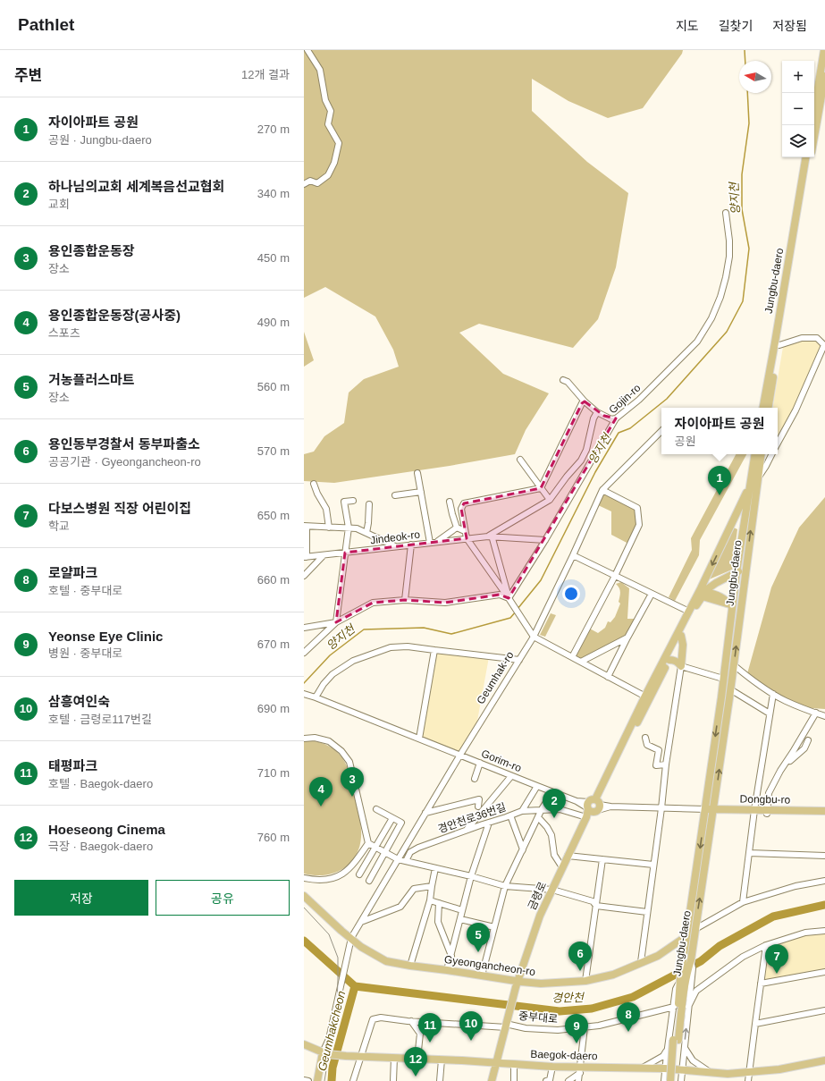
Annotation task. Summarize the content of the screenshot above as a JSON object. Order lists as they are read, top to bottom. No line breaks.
{"streets":{"main road":["Jungbu-daero","Dongbu-ro","금령로","Gyeongancheon-ro","Baegok-daero"],"street":["Gojin-ro","Jindeok-ro","Geumhak-ro","Gorim-ro","경안천로36번길","중부대로"]},"crossings":[["Jungbu-daero","Gorim-ro"],["Jungbu-daero","Dongbu-ro"],["Jungbu-daero","Gyeongancheon-ro"],["Gojin-ro","Jindeok-ro"],["Geumhak-ro","Gorim-ro"],["Geumhak-ro","Gyeongancheon-ro"],["Gorim-ro","Dongbu-ro"],["Gorim-ro","경안천로36번길"],["Gorim-ro","금령로"],["금령로","Gyeongancheon-ro"],["금령로","중부대로"],["금령로","Baegok-daero"],["중부대로","Baegok-daero"]],"water":["양지천","경안천","Geumhakcheon"],"north":"left","page":{"header":"Pathlet","nav":["지도","길찾기","저장됨"],"heading":["주변","12개 결과"],"map_buttons":["+","−"],"list":[{"mark":"1","name":"자이아파트 공원","note":"공원 · Jungbu-daero","value":"270 m"},{"mark":"2","name":"하나님의교회 세계복음선교협회","note":"교회","value":"340 m"},{"mark":"3","name":"용인종합운동장","note":"장소","value":"450 m"},{"mark":"4","name":"용인종합운동장(공사중)","note":"스포츠","value":"490 m"},{"mark":"5","name":"거농플러스마트","note":"장소","value":"560 m"},{"mark":"6","name":"용인동부경찰서 동부파출소","note":"공공기관 · Gyeongancheon-ro","value":"570 m"},{"mark":"7","name":"다보스병원 직장 어린이집","note":"학교","value":"650 m"},{"mark":"8","name":"로얄파크","note":"호텔 · 중부대로","value":"660 m"},{"mark":"9","name":"Yeonse Eye Clinic","note":"병원 · 중부대로","value":"670 m"},{"mark":"10","name":"삼흥여인숙","note":"호텔 · 금령로117번길","value":"690 m"},{"mark":"11","name":"태평파크","note":"호텔 · Baegok-daero","value":"710 m"},{"mark":"12","name":"Hoeseong Cinema","note":"극장 · Baegok-daero","value":"760 m"}],"popup":["자이아파트 공원","공원"],"pins":["1","3","4","2","5","6","7","8","10","11","9","12"],"buttons":["저장","공유"]}}
